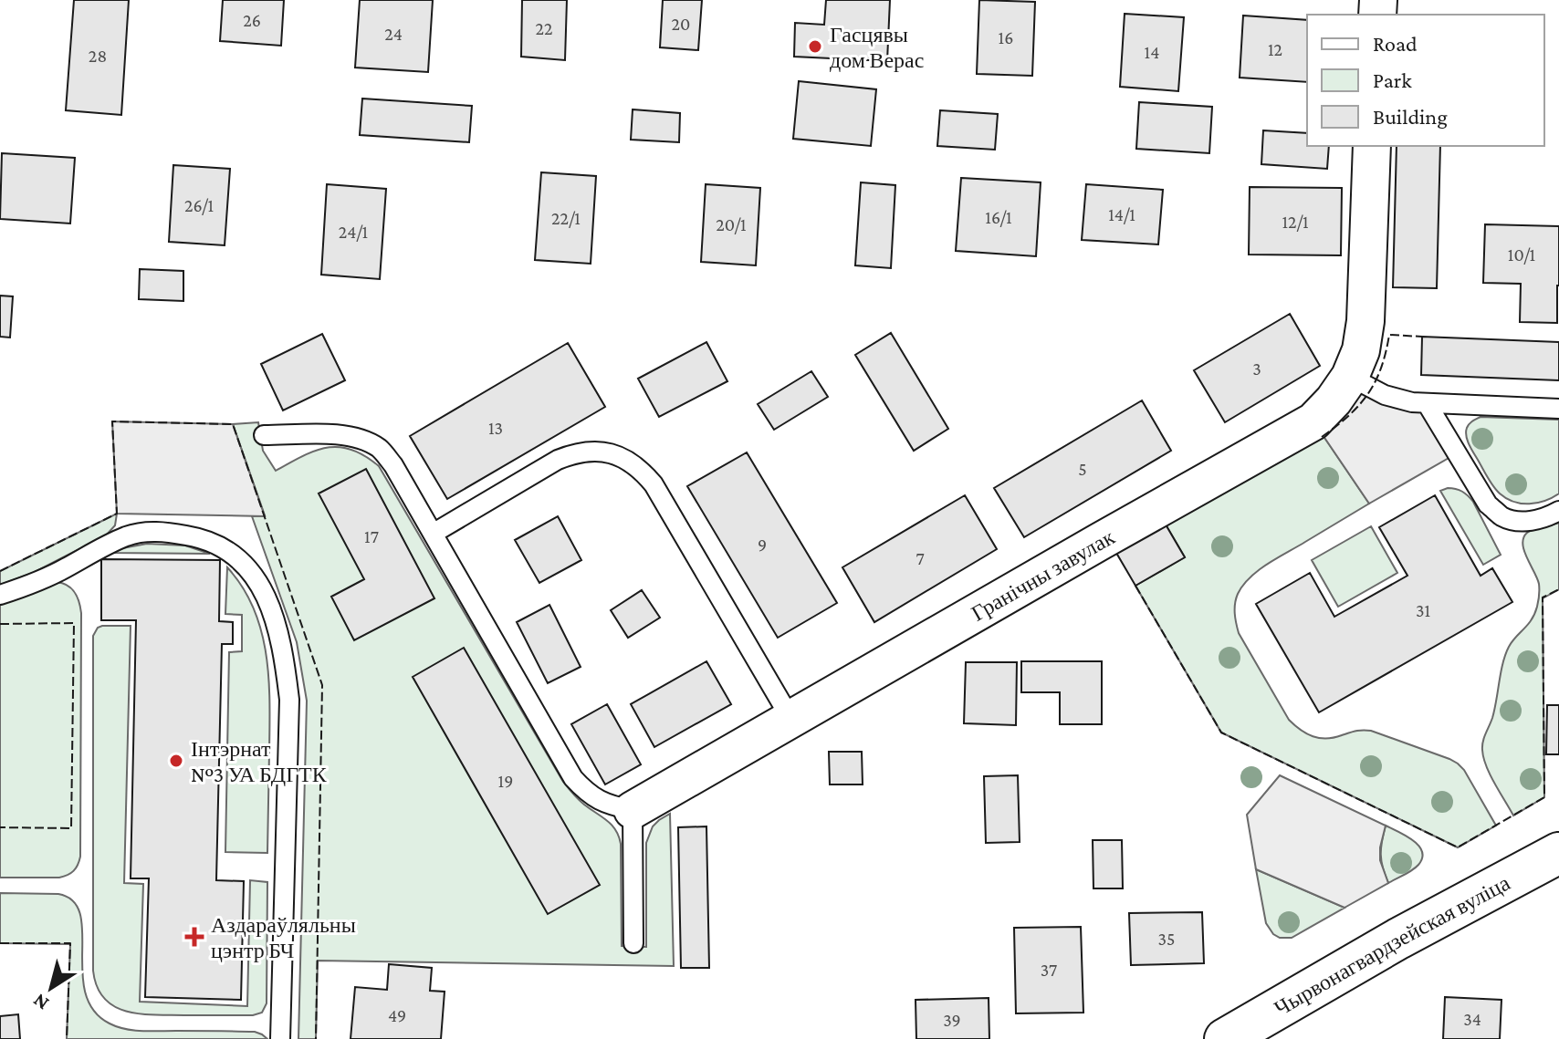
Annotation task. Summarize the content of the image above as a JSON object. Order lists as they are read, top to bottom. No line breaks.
{"streets":{"main road":["Чырвонагвардзейская вуліца"],"street":["Гранічны завулак"]},"places":{"other":["Гасцявы дом Верас","Інтэрнат №3 УА БДГТК"],"health":["Аздараўляльны цэнтр БЧ"]},"house_numbers":["26","20","22","24","16","12","14","28","26/1","14/1","16/1","22/1","12/1","20/1","24/1","10/1","3","13","5","17","9","7","31","19","35","37","49","34","39"],"legend":["Road","Park","Building"],"north":"bottom left"}
